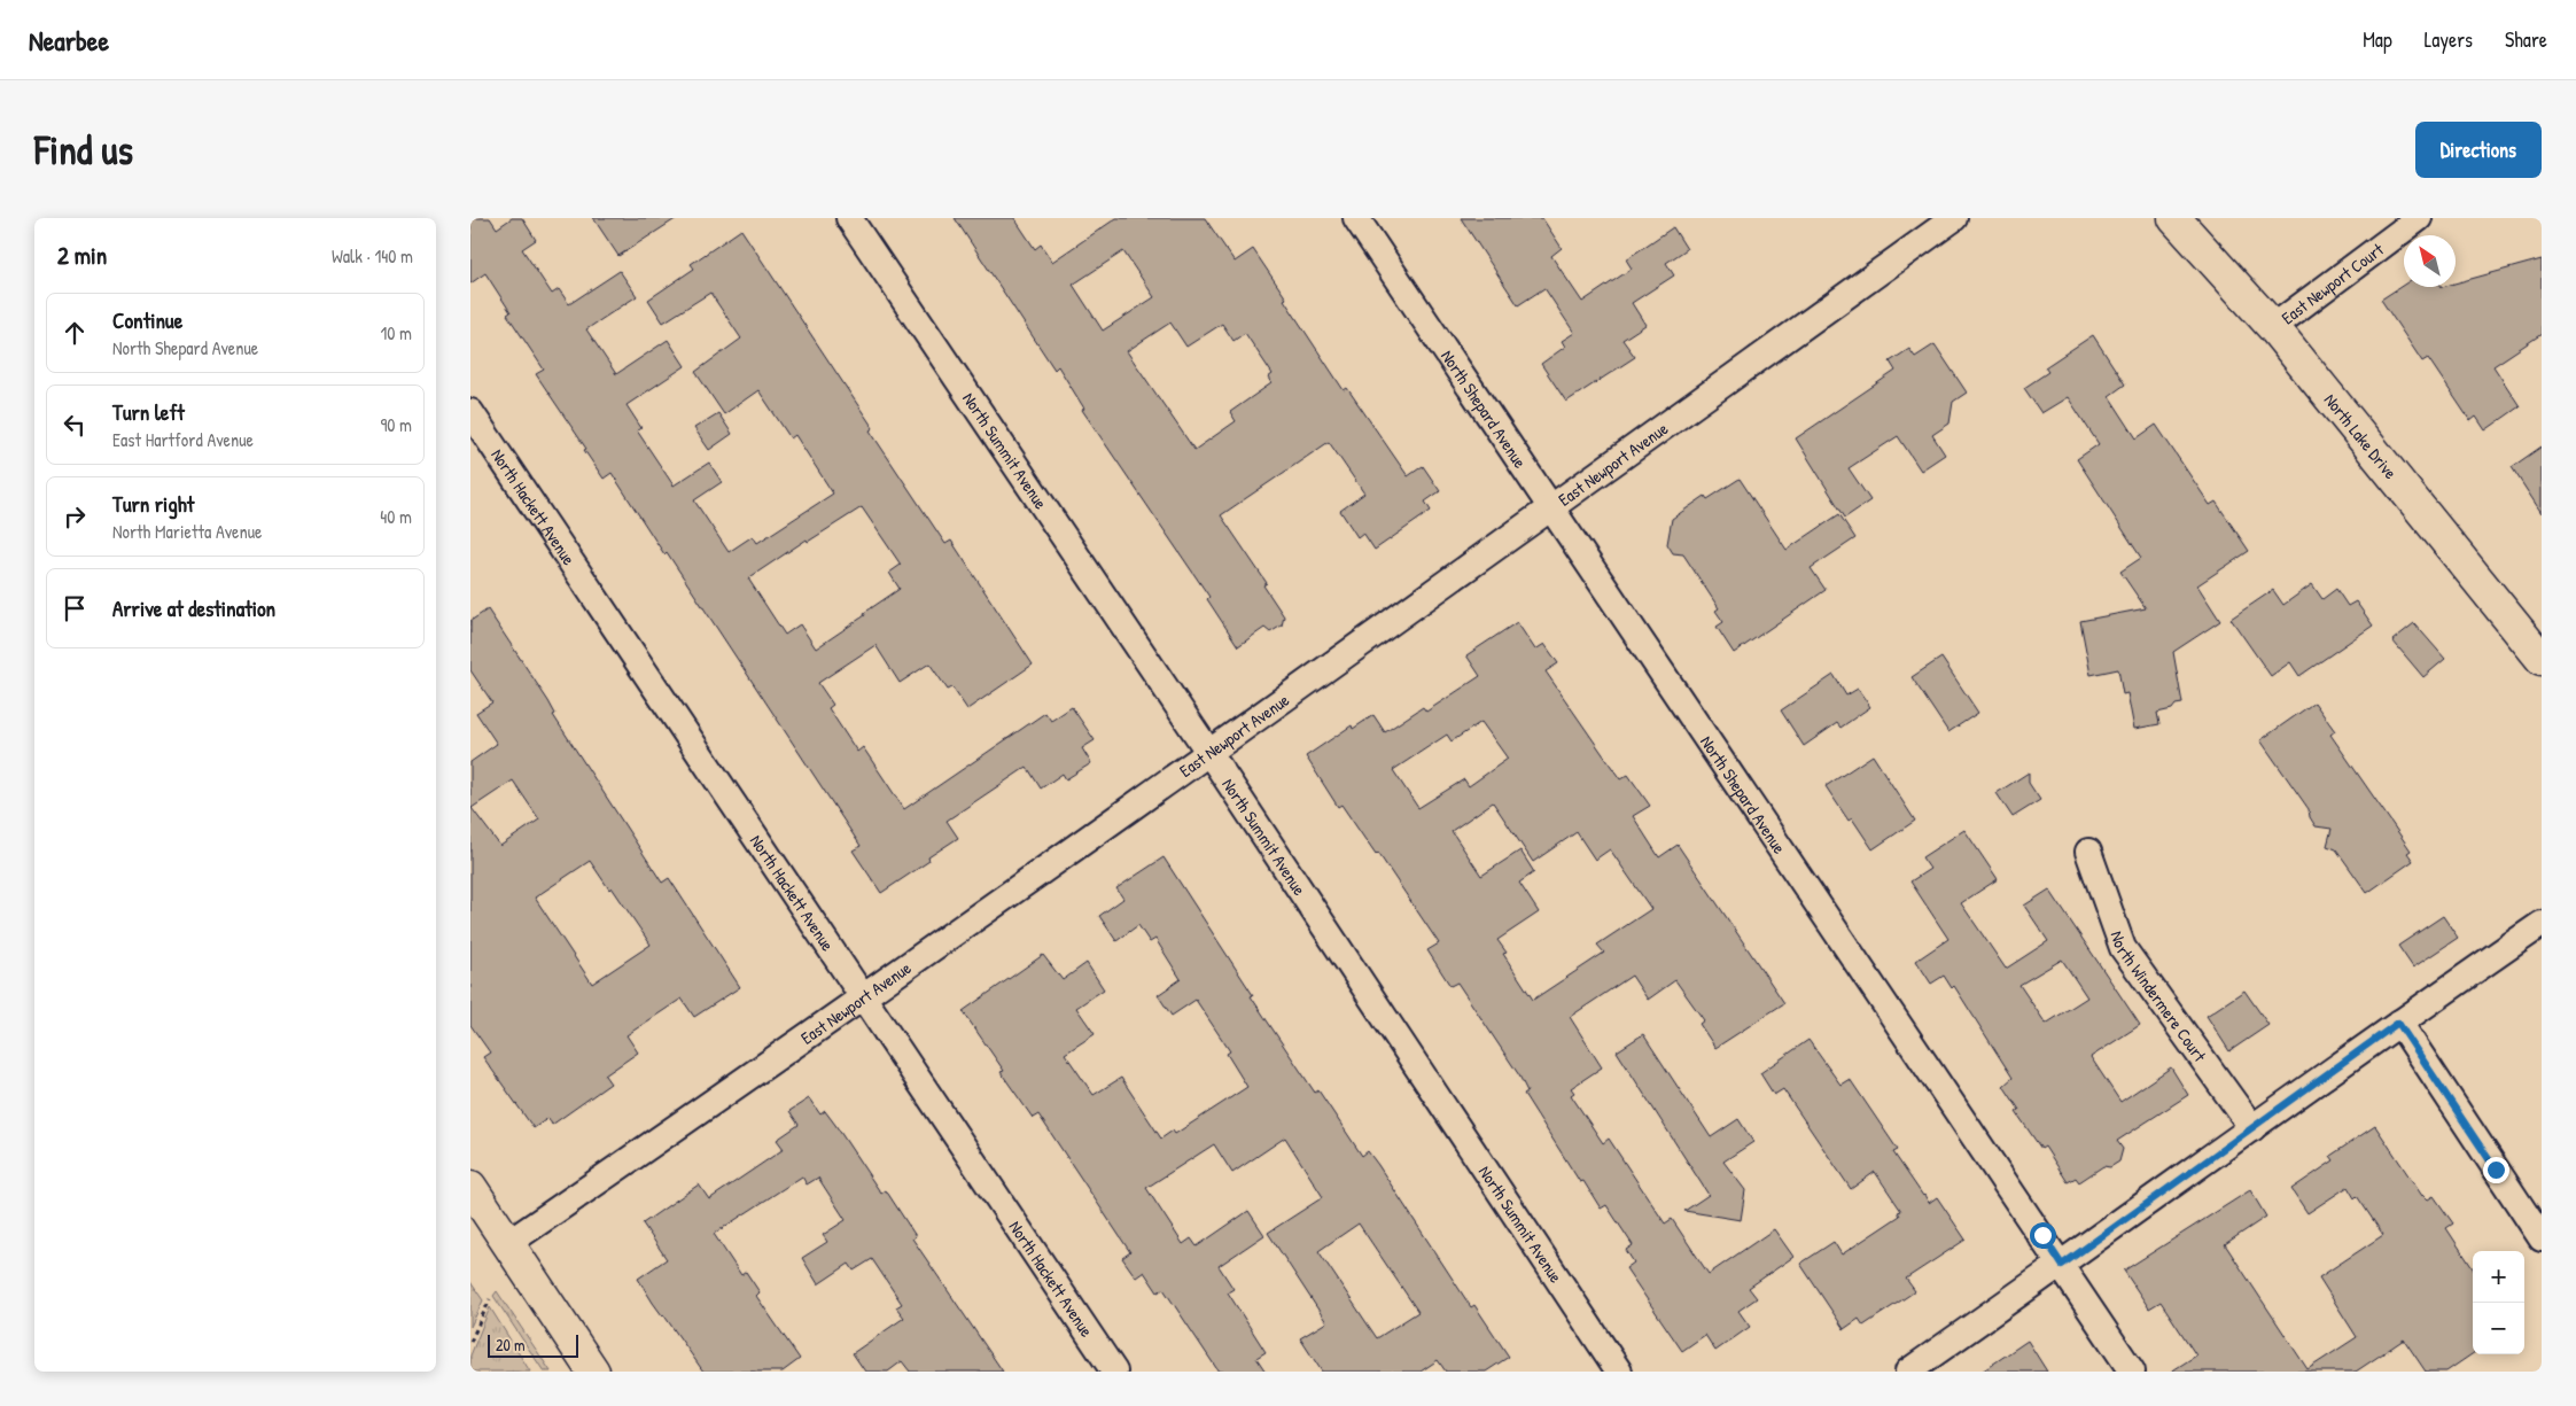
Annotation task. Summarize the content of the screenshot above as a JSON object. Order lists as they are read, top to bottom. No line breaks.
{"streets":{"main road":["North Lake Drive"],"street":["East Newport Court","North Shepard Avenue","North Summit Avenue","East Newport Avenue","North Hackett Avenue","North Windermere Court"]},"crossings":[["East Newport Court","North Lake Drive"],["North Shepard Avenue","East Newport Avenue"],["North Summit Avenue","East Newport Avenue"],["East Newport Avenue","North Hackett Avenue"]],"scale_bar":"20 m","north":"top left","page":{"header":"Nearbee","nav":["Map","Layers","Share"],"buttons":"Directions","title":"Find us","heading":["2 min","Walk · 140 m"],"list":[["Continue","North Shepard Avenue","10 m"],["Turn left","East Hartford Avenue","90 m"],["Turn right","North Marietta Avenue","40 m"],"Arrive at destination"],"map_buttons":["+","−"],"scale":"20 m"}}
